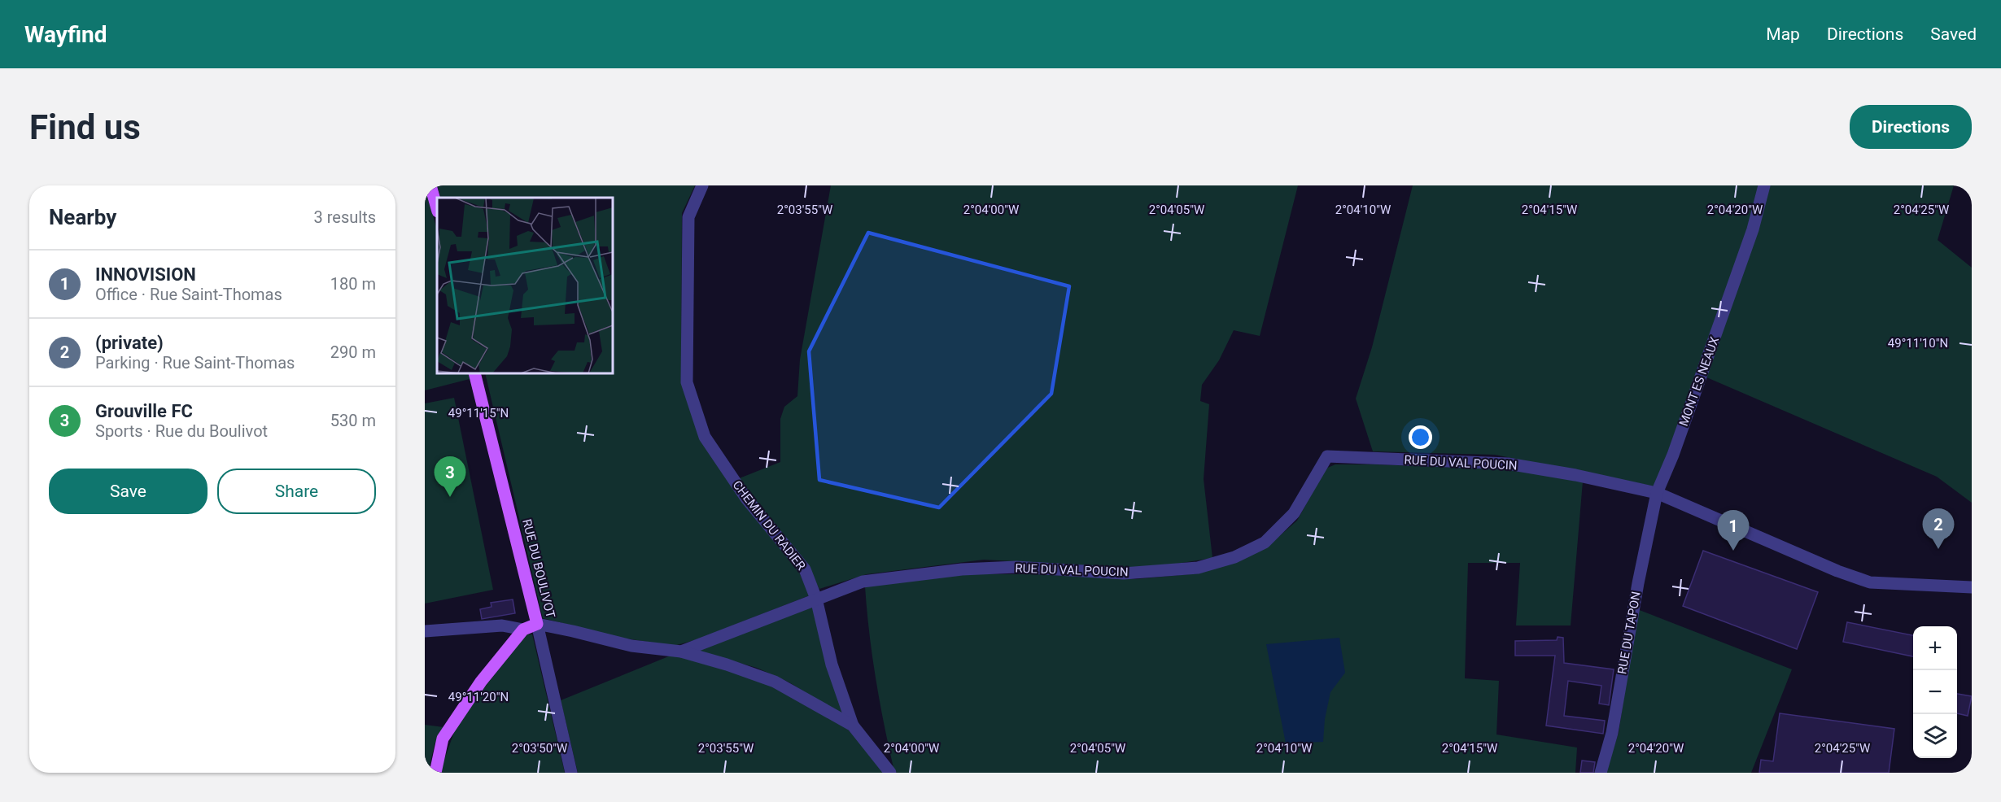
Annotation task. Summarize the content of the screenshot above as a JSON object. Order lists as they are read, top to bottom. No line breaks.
{"streets":{"main road":["RUE DU BOULIVOT"],"street":["MONT ES NEAUX","RUE DU VAL POUCIN","CHEMIN DU RADIER","RUE DU TAPON"]},"crossings":[["MONT ES NEAUX","RUE DU VAL POUCIN"],["MONT ES NEAUX","RUE DU TAPON"],["RUE DU VAL POUCIN","CHEMIN DU RADIER"],["RUE DU VAL POUCIN","RUE DU TAPON"]],"page":{"header":"Wayfind","nav":["Map","Directions","Saved"],"buttons":["Directions",["Save","Share"]],"title":"Find us","heading":["Nearby","3 results"],"list":[{"mark":"1","name":"INNOVISION","note":"Office · Rue Saint-Thomas","value":"180 m"},{"mark":"2","name":"(private)","note":"Parking · Rue Saint-Thomas","value":"290 m"},{"mark":"3","name":"Grouville FC","note":"Sports · Rue du Boulivot","value":"530 m"}],"pins":["3","2","1"],"map_buttons":["+","−"]},"coordinates":["2°03'55\"W","2°04'00\"W","2°04'05\"W","2°04'10\"W","2°04'15\"W","2°04'20\"W","2°04'25\"W","49°11'10\"N","49°11'15\"N","49°11'20\"N","2°03'50\"W"]}
